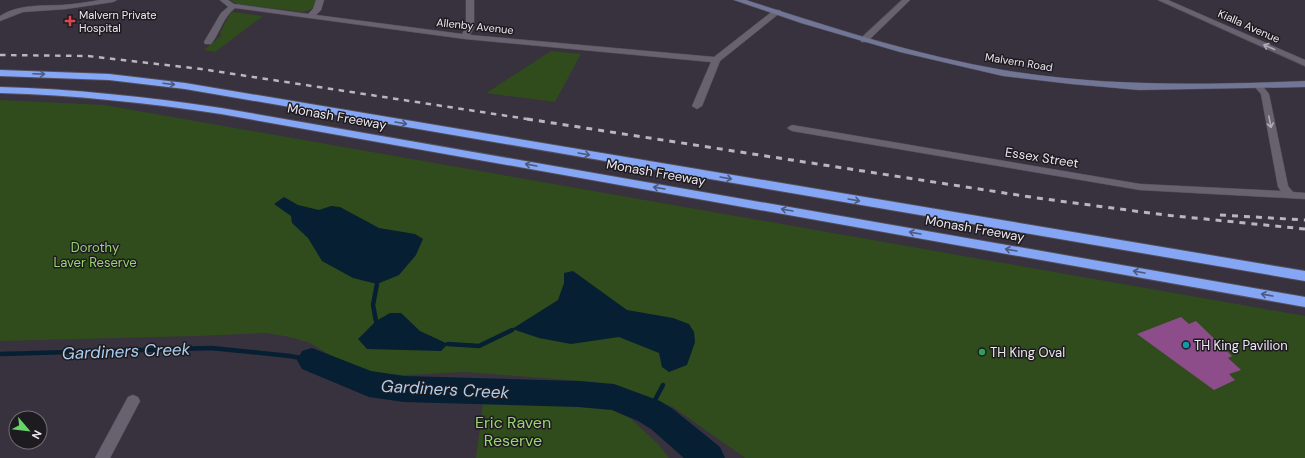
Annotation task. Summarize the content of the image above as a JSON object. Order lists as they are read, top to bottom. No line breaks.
{"streets":{"highway":["Monash Freeway"],"main road":["Malvern Road"],"street":["Allenby Avenue","Kialla Avenue","Essex Street"]},"one_way":["Kialla Avenue"],"water":["Gardiners Creek"],"parks":["Dorothy Laver Reserve","Eric Raven Reserve"],"places":{"health":["Malvern Private Hospital"],"other":["TH King Pavilion","TH King Oval"]},"north":"bottom right"}
